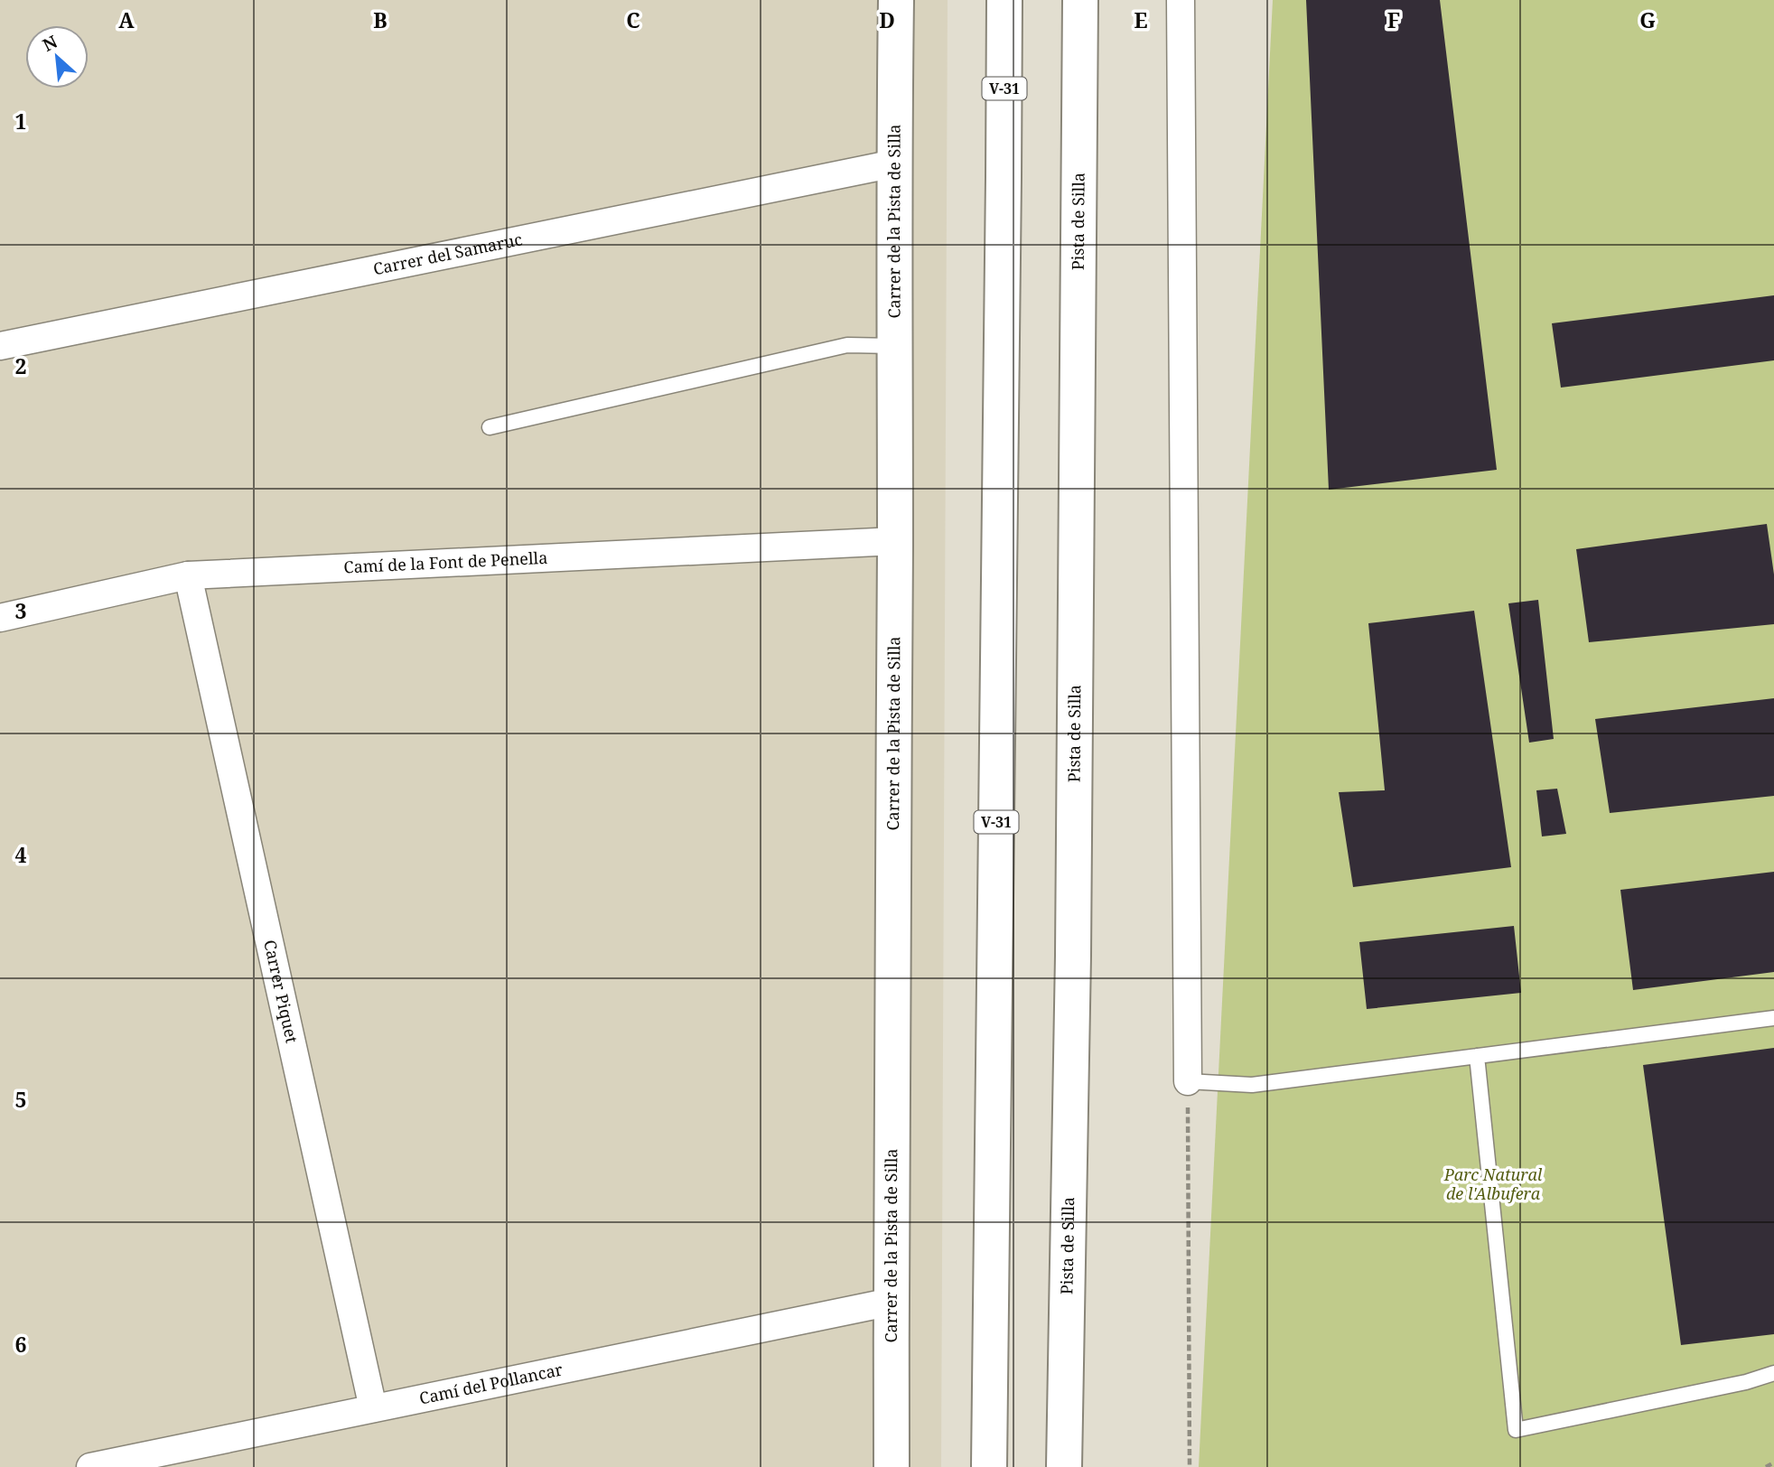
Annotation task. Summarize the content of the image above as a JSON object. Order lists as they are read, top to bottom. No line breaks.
{"streets":{"main road":["V-31","Carrer de la Pista de Silla","Pista de Silla"],"street":["Carrer del Samaruc","Camí de la Font de Penella","Carrer Piquet","Camí del Pollancar"]},"crossings":[["Carrer de la Pista de Silla","Carrer del Samaruc"],["Carrer de la Pista de Silla","Camí de la Font de Penella"],["Carrer de la Pista de Silla","Camí del Pollancar"],["Camí de la Font de Penella","Carrer Piquet"],["Carrer Piquet","Camí del Pollancar"]],"parks":["Parc Natural de l'Albufera"],"north":"top left","grid":{"columns":["A","B","C","D","E","F","G"],"rows":["1","2","3","4","5","6"]}}
